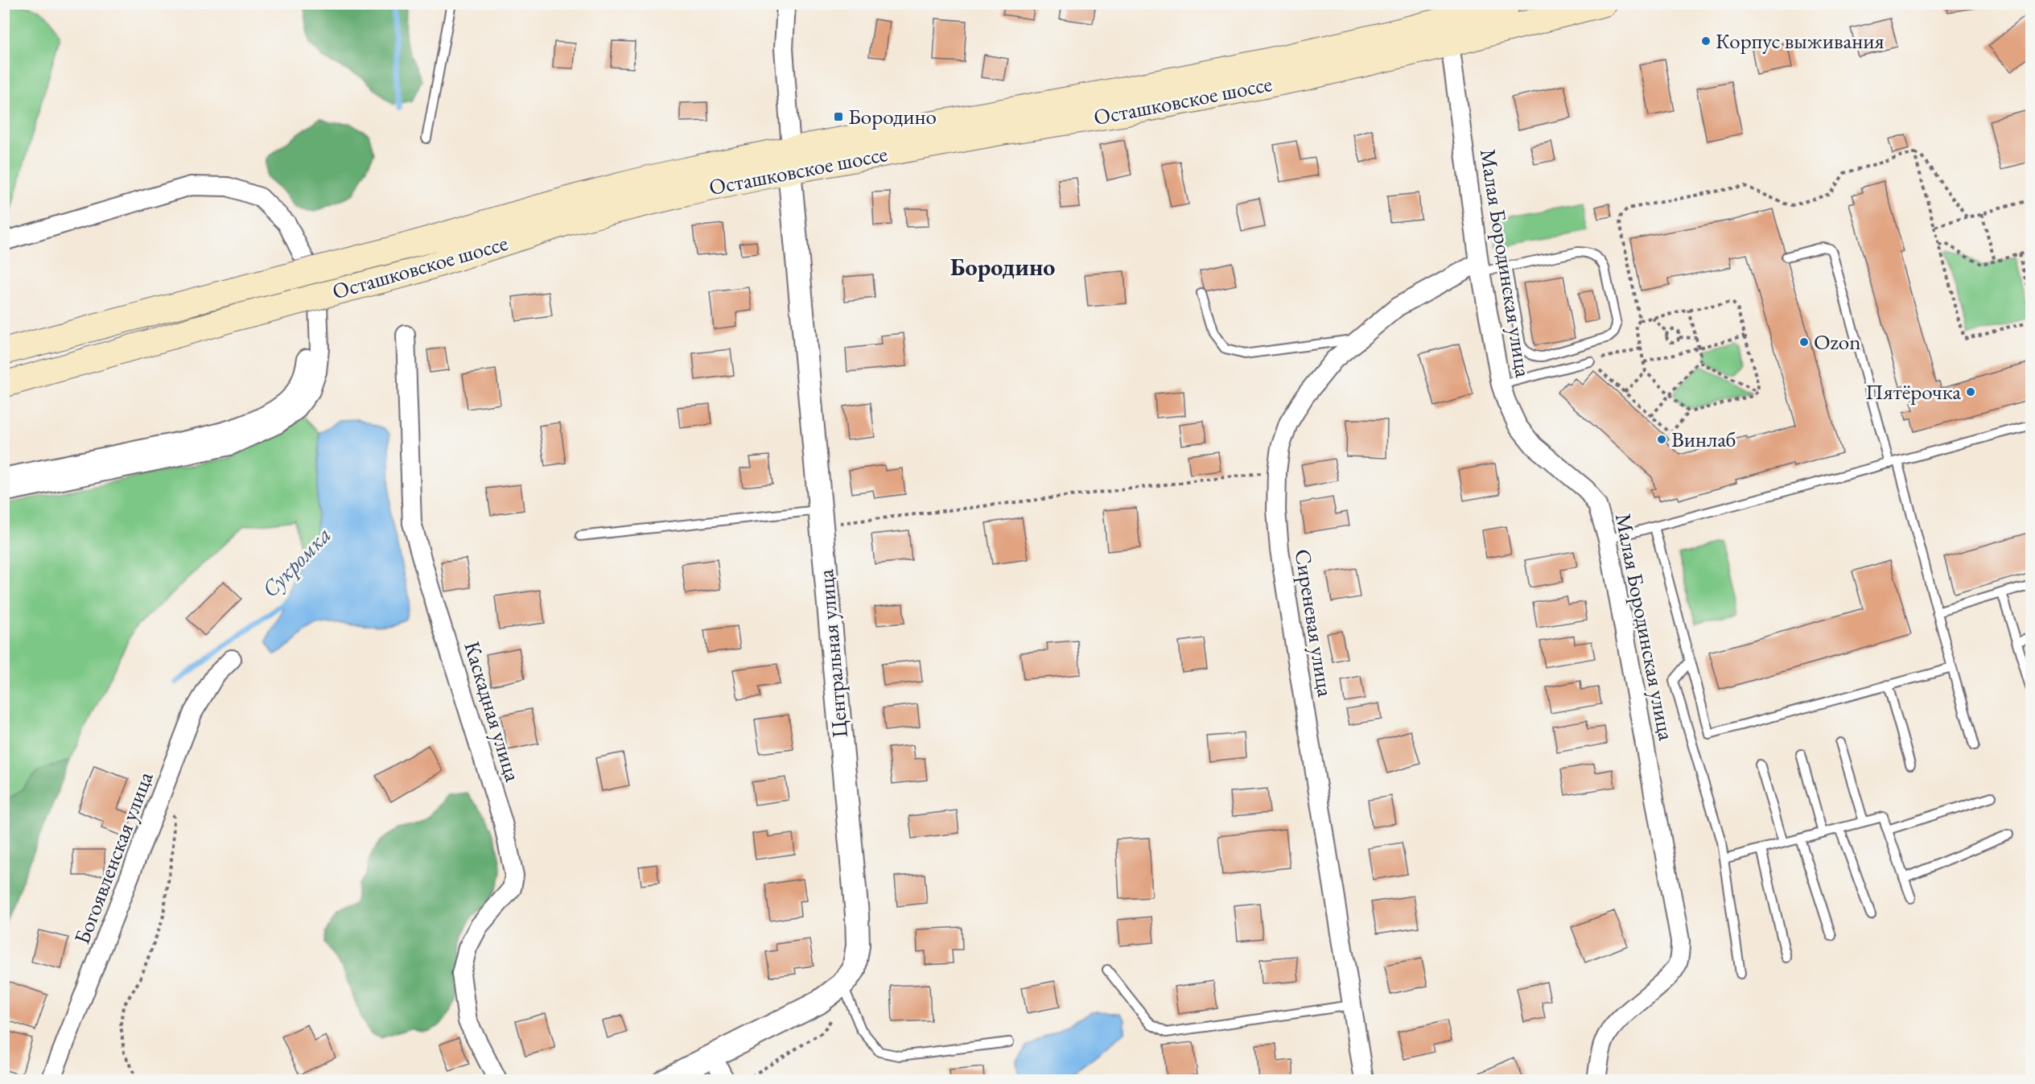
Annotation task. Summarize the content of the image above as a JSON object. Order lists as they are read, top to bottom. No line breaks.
{"streets":{"main road":["Осташковское шоссе"],"street":["Малая Бородинская улица","Сиреневая улица","Центральная улица","Каскадная улица","Богоявленская улица"]},"crossings":[["Осташковское шоссе","Малая Бородинская улица"],["Осташковское шоссе","Центральная улица"],["Малая Бородинская улица","Сиреневая улица"]],"districts":["Бородино"],"water":["Сукромка"],"places":{"other":["Корпус выживания","Ozon","Пятёрочка","Винлаб"],"transit":["Бородино"]}}
